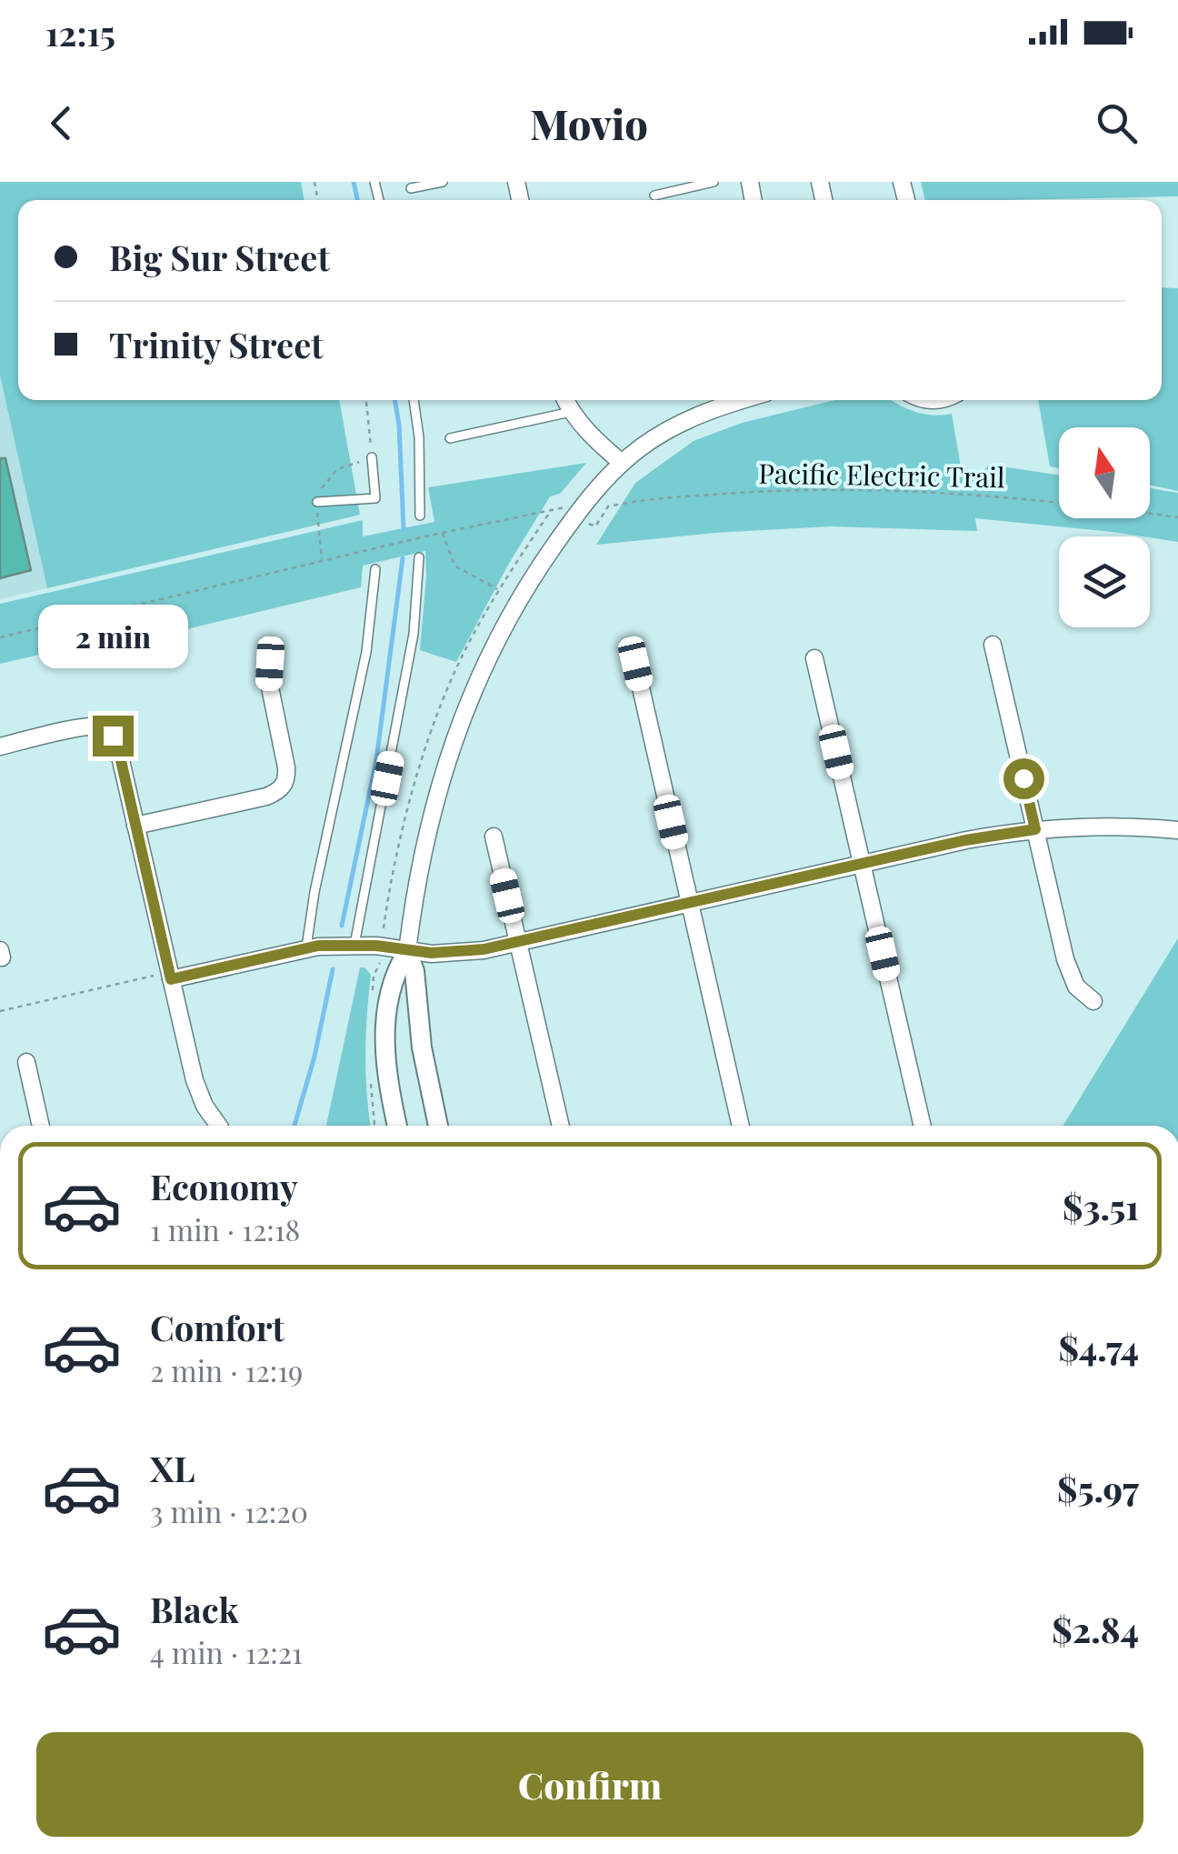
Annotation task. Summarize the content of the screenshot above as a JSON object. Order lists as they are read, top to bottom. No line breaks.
{"streets":{"path":["Pacific Electric Trail"]},"north":"top","page":{"status":"12:15","header":"Movio","banner":["Big Sur Street","Trinity Street"],"bubble":"2 min","list":[{"name":"Economy","note":"1 min · 12:18","value":"$3.51"},{"name":"Comfort","note":"2 min · 12:19","value":"$4.74"},{"name":"XL","note":"3 min · 12:20","value":"$5.97"},{"name":"Black","note":"4 min · 12:21","value":"$2.84"}],"buttons":"Confirm"}}
